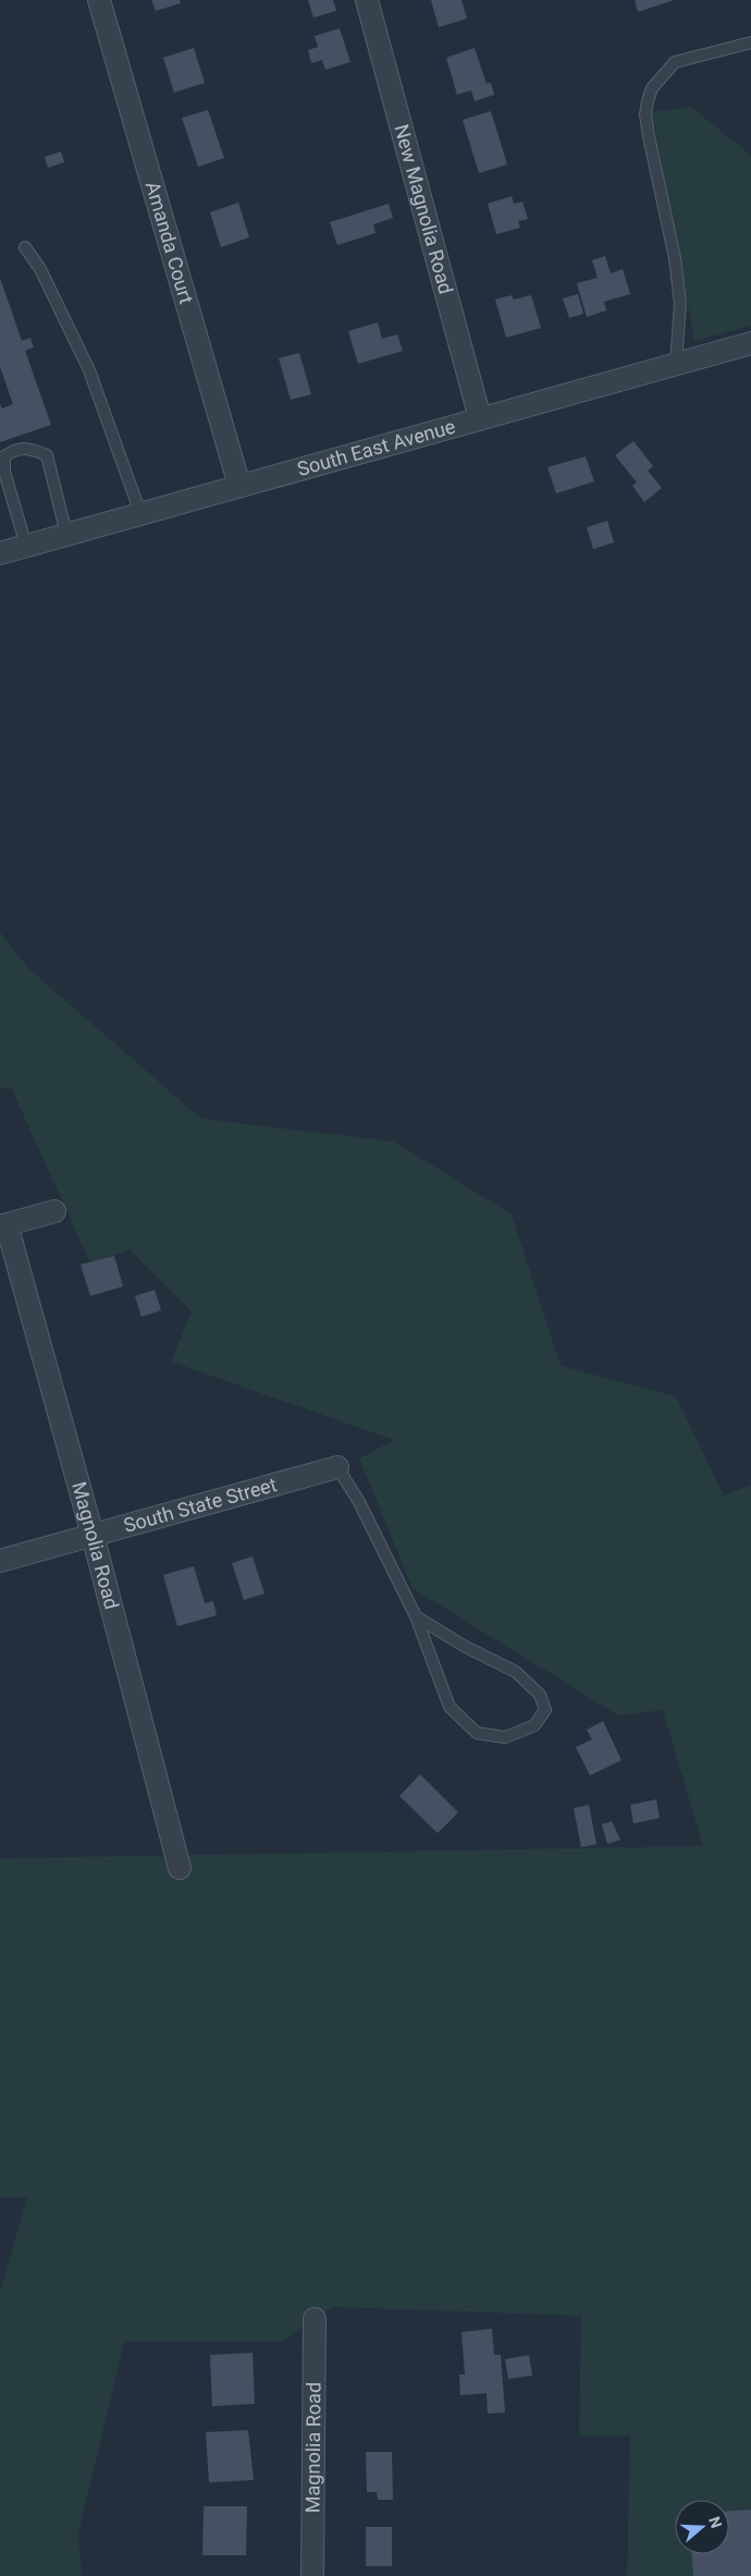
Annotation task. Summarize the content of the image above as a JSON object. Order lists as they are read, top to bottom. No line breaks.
{"streets":{"street":["New Magnolia Road","Amanda Court","South East Avenue","South State Street","Magnolia Road"]},"crossings":[["New Magnolia Road","South East Avenue"],["Amanda Court","South East Avenue"],["South State Street","Magnolia Road"]],"north":"right"}
